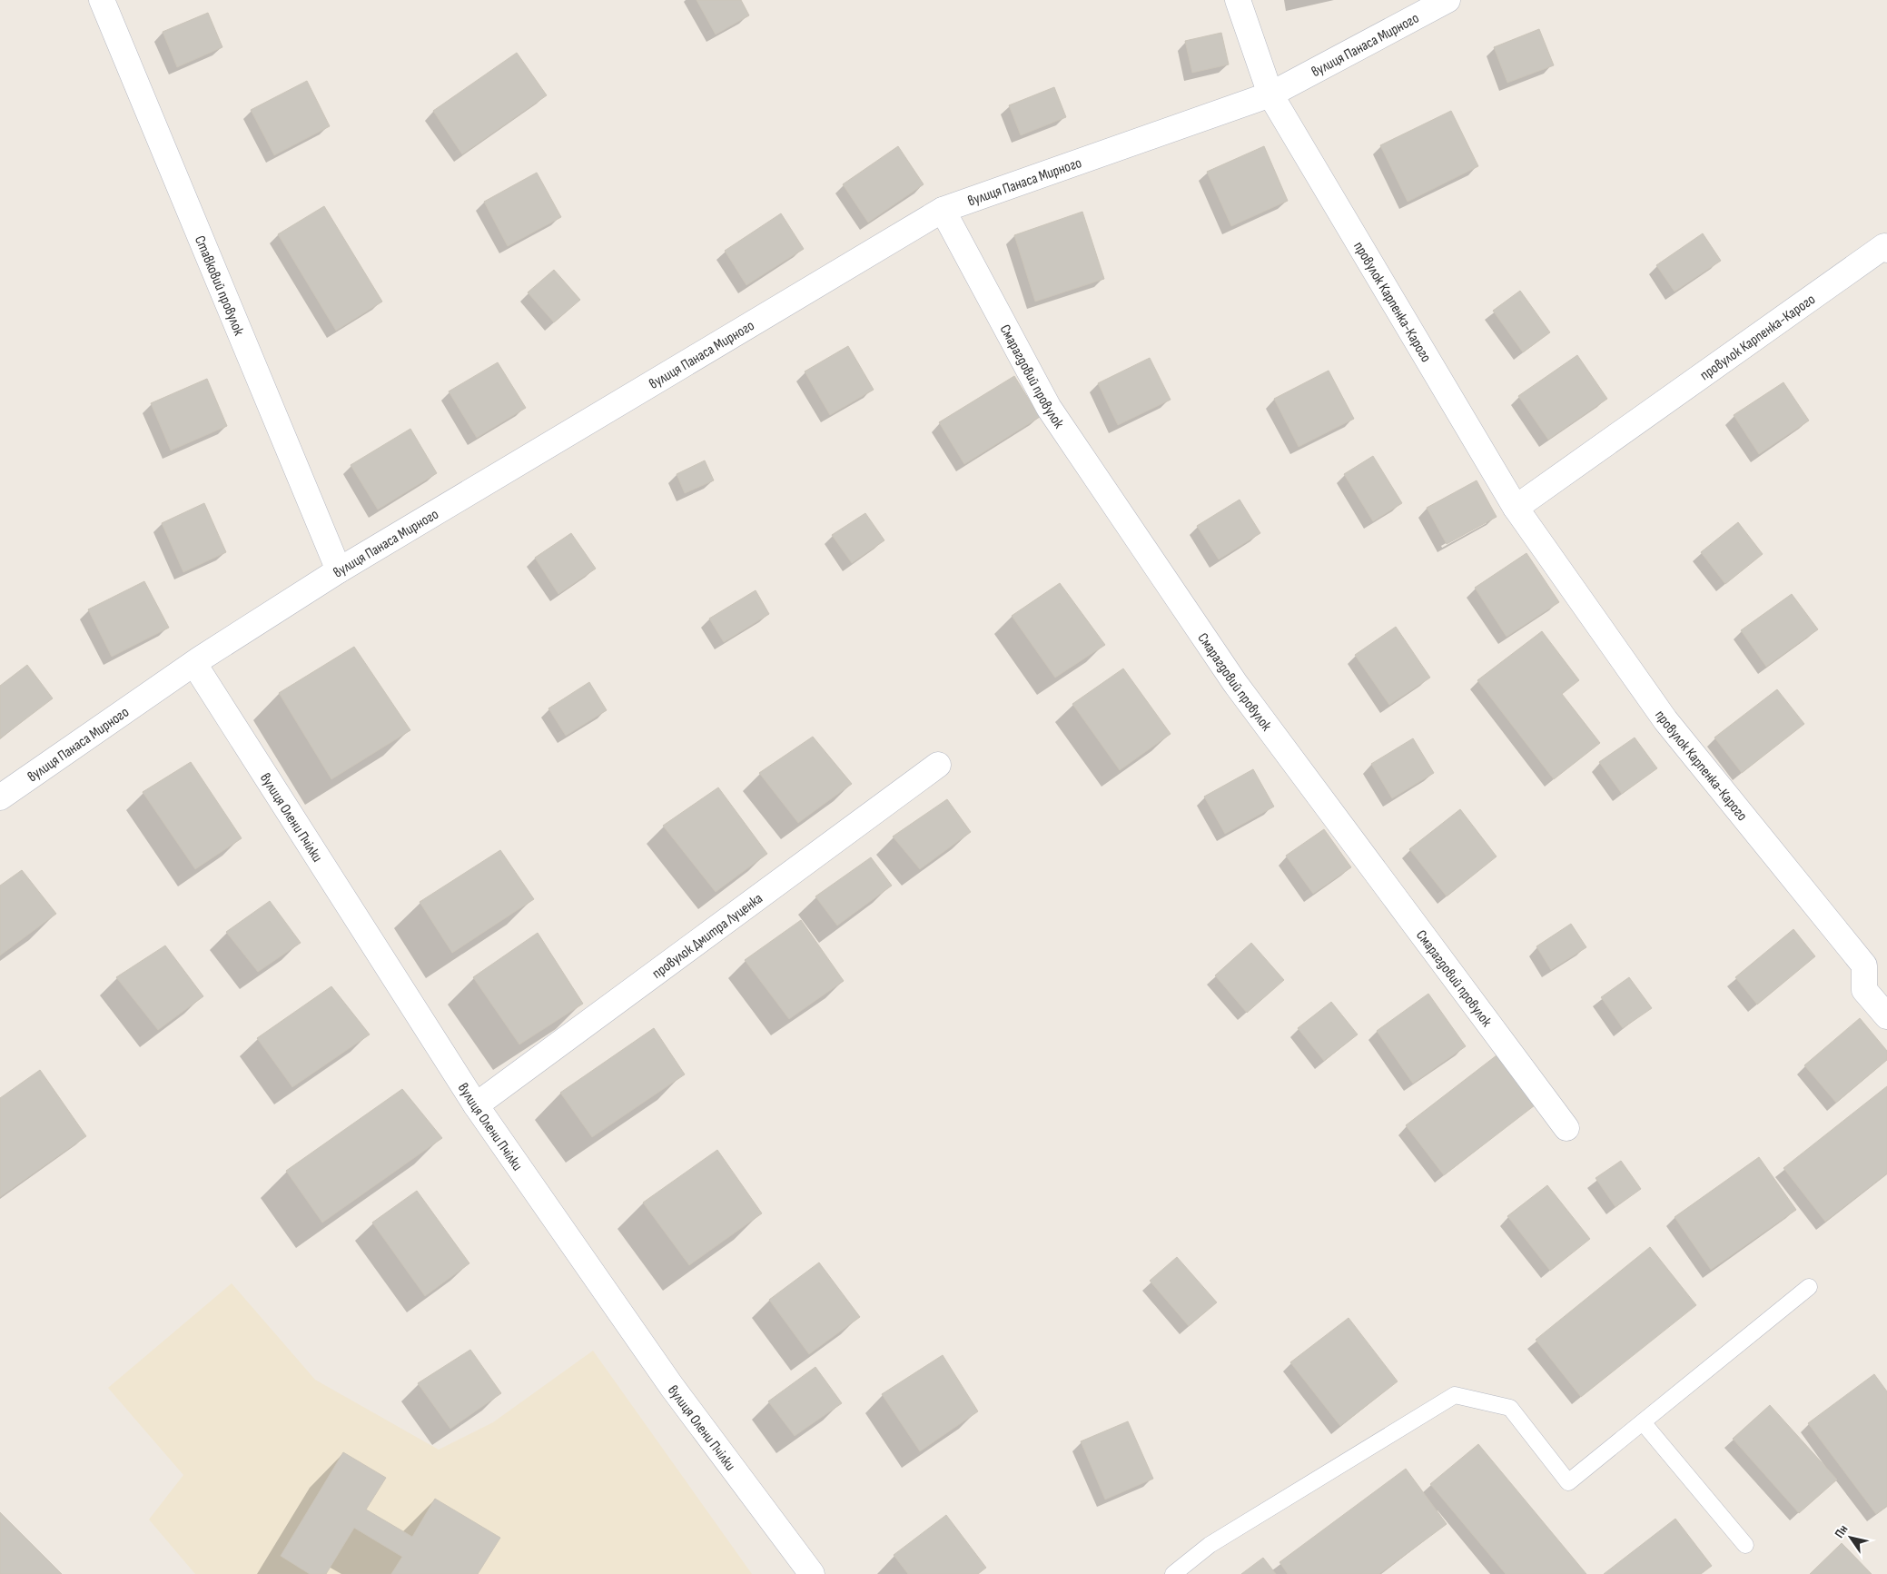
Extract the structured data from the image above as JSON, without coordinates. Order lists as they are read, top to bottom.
{
  "streets": {
    "street": [
      "вулиця Панаса Мирного",
      "Ставковий провулок",
      "провулок Карпенка-Карого",
      "Смарагдовий провулок",
      "вулиця Олени Пчілки",
      "провулок Дмитра Луценка"
    ]
  },
  "crossings": [
    ["вулиця Панаса Мирного", "Ставковий провулок"],
    ["вулиця Панаса Мирного", "провулок Карпенка-Карого"],
    ["вулиця Панаса Мирного", "Смарагдовий провулок"],
    ["вулиця Панаса Мирного", "вулиця Олени Пчілки"],
    ["вулиця Олени Пчілки", "провулок Дмитра Луценка"]
  ],
  "north": "top left"
}
